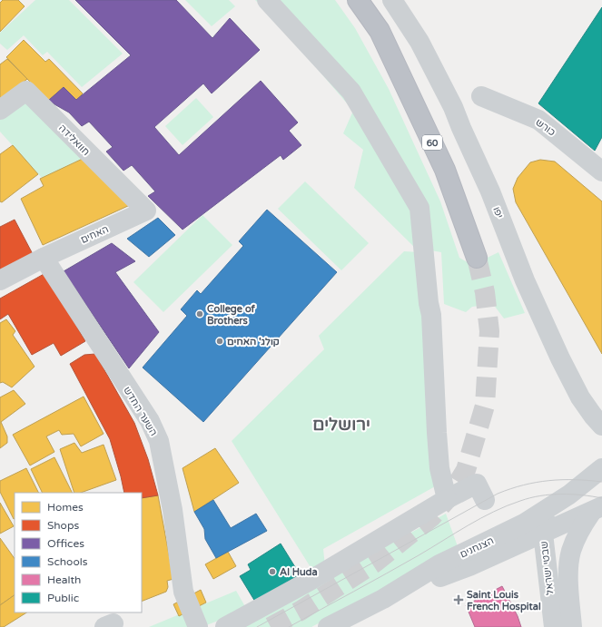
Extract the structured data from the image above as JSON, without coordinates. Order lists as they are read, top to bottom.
{
  "streets": {
    "highway": ["60"],
    "street": [
      "כורש",
      "חוואלידה",
      "יפו",
      "האחים",
      "השער החדש",
      "הצנחנים",
      "שבטי ישראל"
    ]
  },
  "crossings": [
    ["חוואלידה", "האחים"],
    ["האחים", "השער החדש"],
    ["הצנחנים", "שבטי ישראל"]
  ],
  "districts": ["ירושלים"],
  "places": {
    "other": ["College of Brothers", "קולג' האחים", "Al Huda"],
    "health": ["Saint Louis French Hospital"]
  },
  "legend": [
    "Homes",
    "Shops",
    "Offices",
    "Schools",
    "Health",
    "Public"
  ]
}
